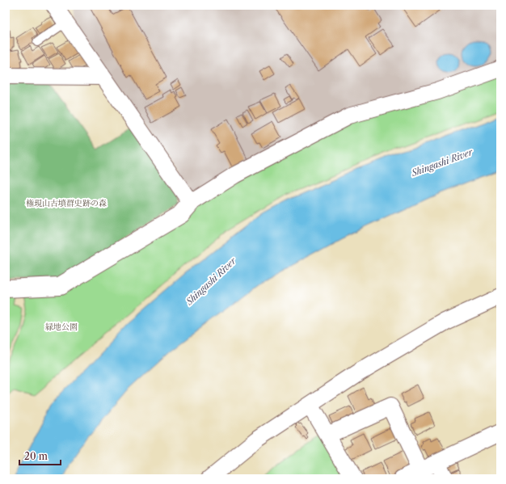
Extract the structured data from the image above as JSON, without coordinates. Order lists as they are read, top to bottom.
{
  "water": ["Shingashi River"],
  "parks": ["権現山古墳群史跡の森", "緑地公園"],
  "scale_bar": "20 m"
}
